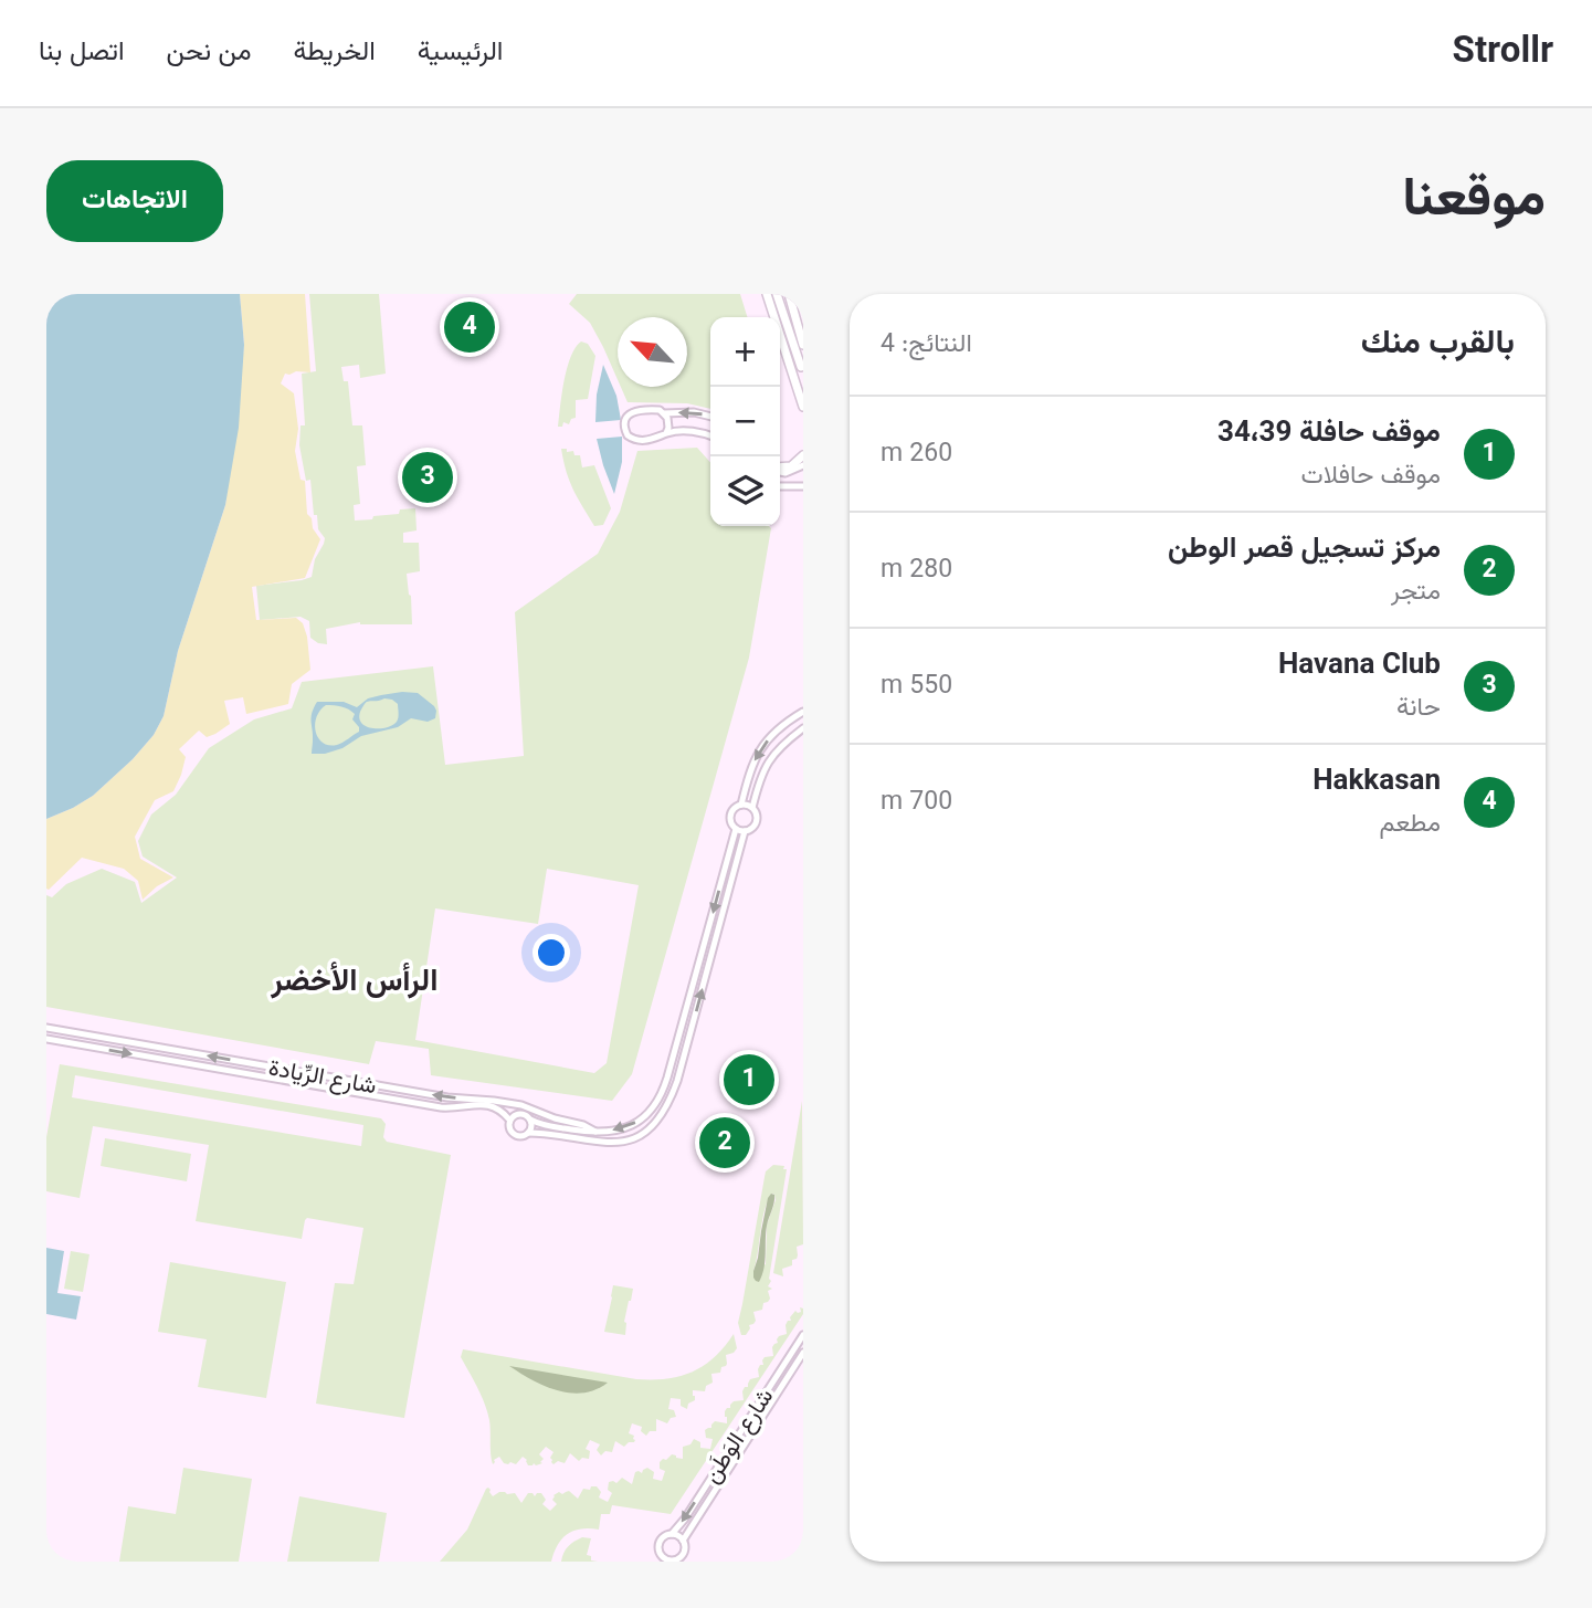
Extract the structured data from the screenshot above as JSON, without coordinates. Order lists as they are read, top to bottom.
{
  "streets": {
    "street": ["شارع الرِّيادة", "شارع الوَطَن"]
  },
  "districts": ["الرأس الأخضر"],
  "north": "top left",
  "page": {
    "header": "Strollr",
    "nav": [
      "الرئيسية",
      "الخريطة",
      "من نحن",
      "اتصل بنا"
    ],
    "title": "موقعنا",
    "buttons": "الاتجاهات",
    "heading": ["بالقرب منك", "النتائج: 4"],
    "pins": [
      "4",
      "3",
      "1",
      "2"
    ],
    "map_buttons": ["+", "−"],
    "list": [
      {
        "mark": "1",
        "name": "موقف حافلة 34،39",
        "note": "موقف حافلات",
        "value": "260 m"
      },
      {
        "mark": "2",
        "name": "مركز تسجيل قصر الوطن",
        "note": "متجر",
        "value": "280 m"
      },
      {
        "mark": "3",
        "name": "Havana Club",
        "note": "حانة",
        "value": "550 m"
      },
      {
        "mark": "4",
        "name": "Hakkasan",
        "note": "مطعم",
        "value": "700 m"
      }
    ]
  }
}
